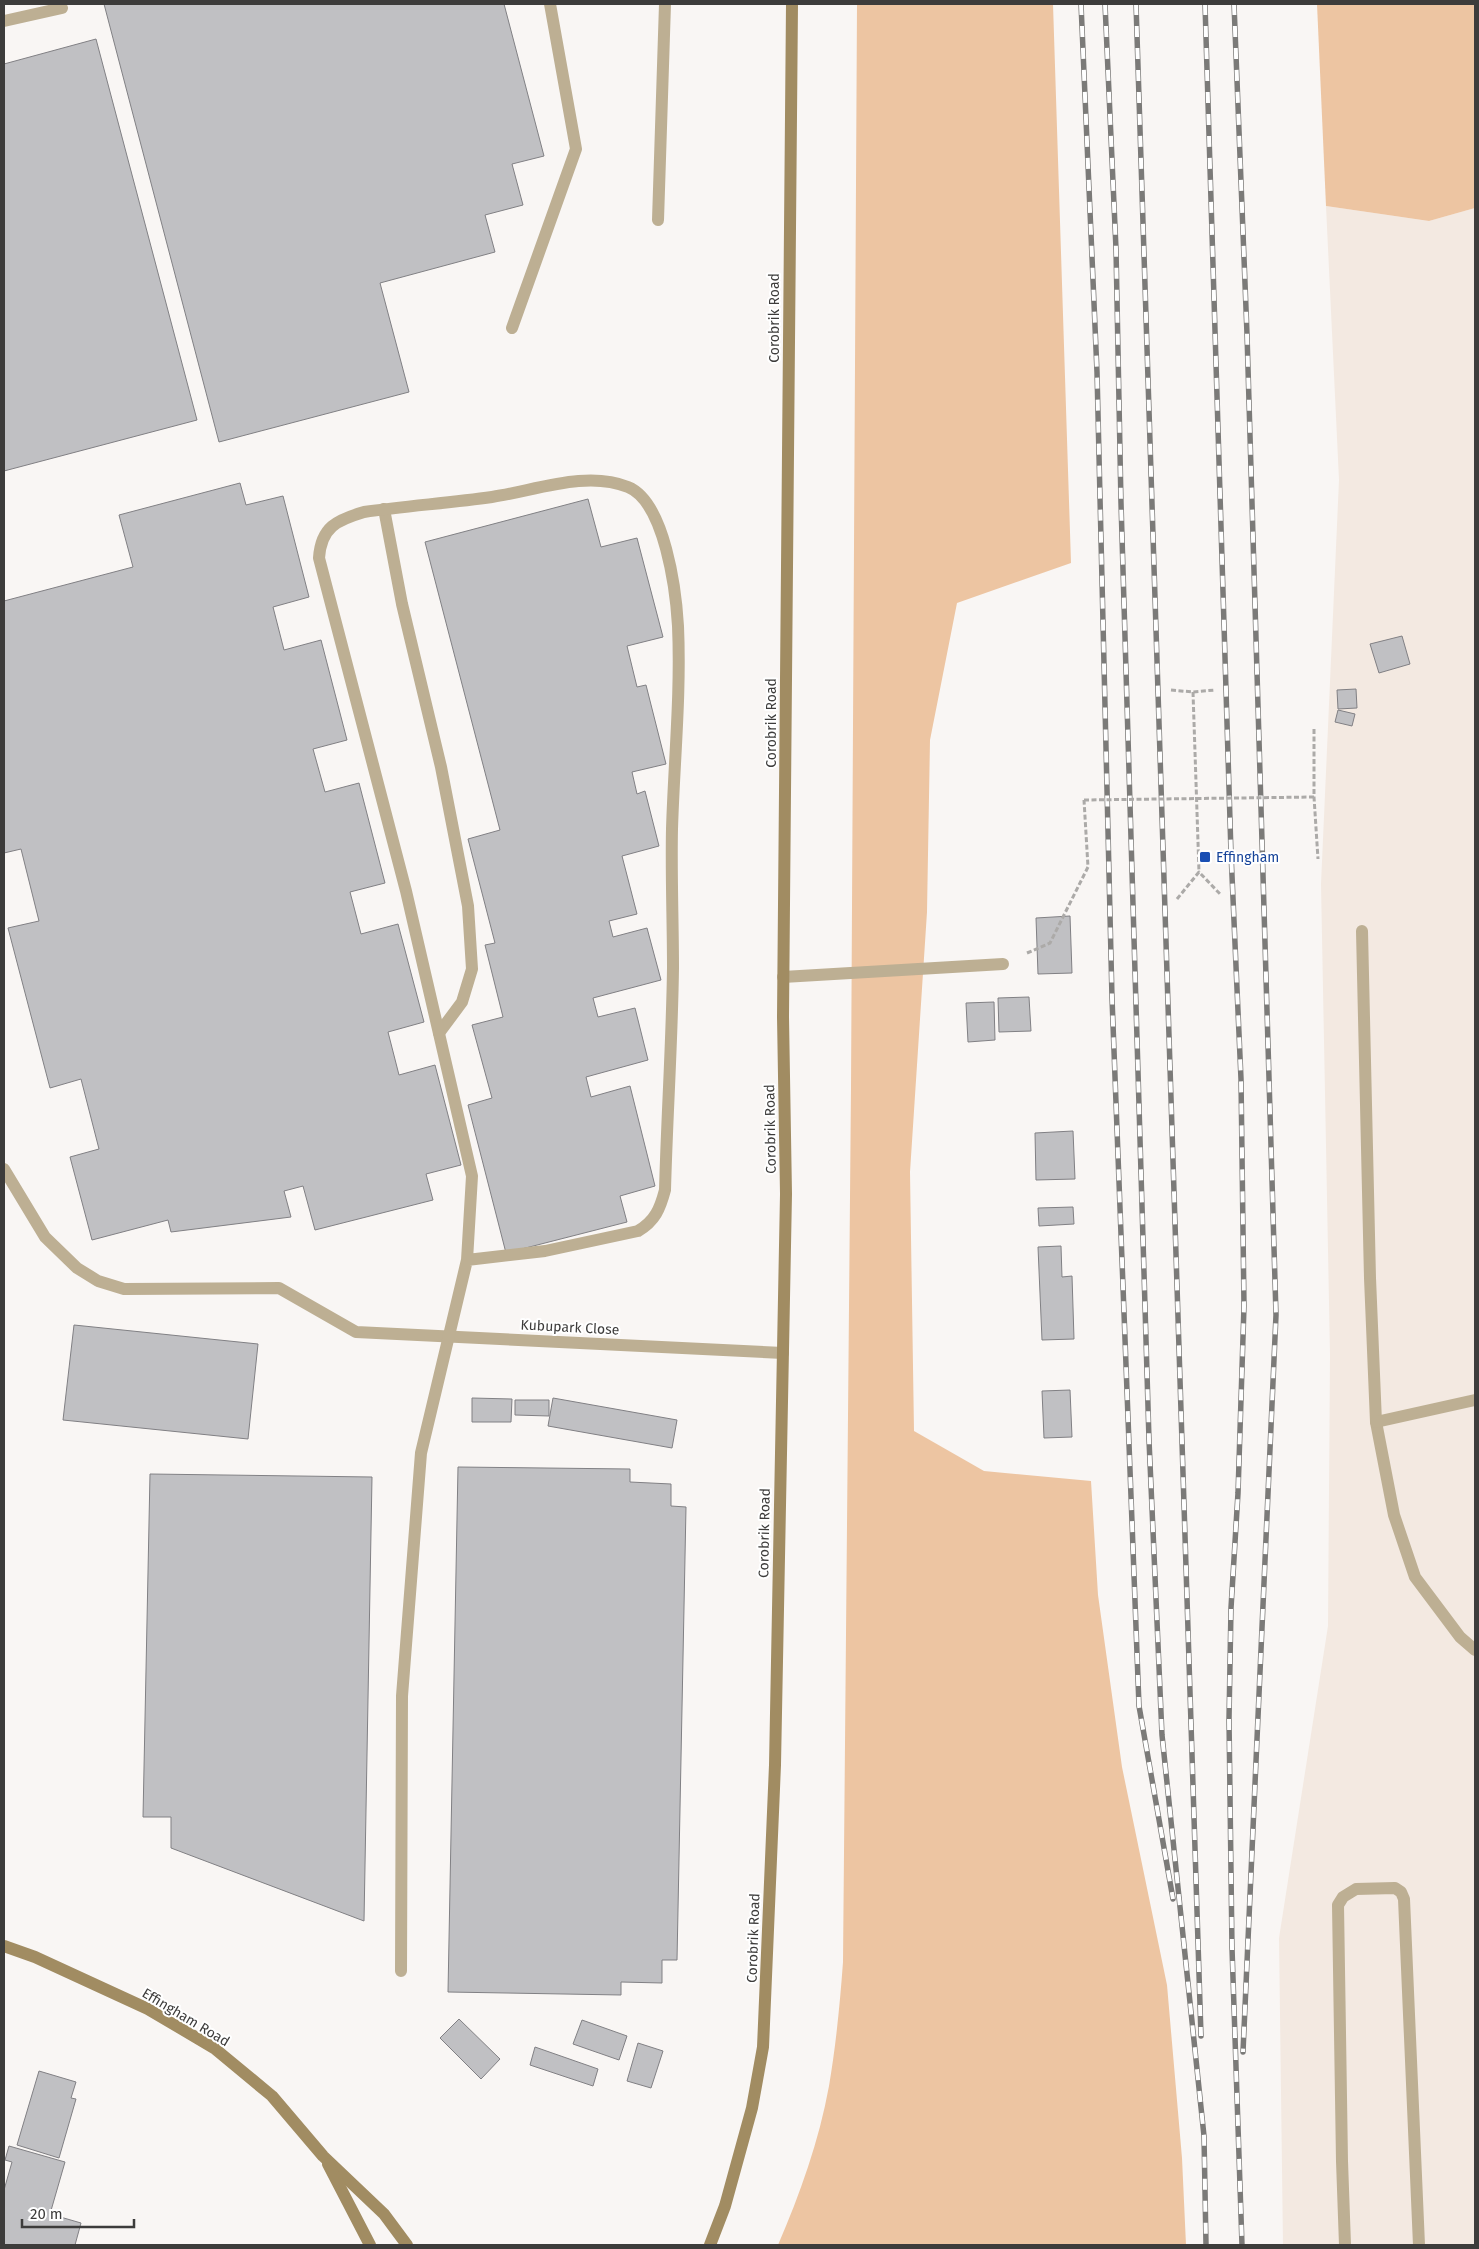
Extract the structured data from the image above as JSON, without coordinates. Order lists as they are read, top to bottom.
{
  "streets": {
    "street": ["Corobrik Road", "Effingham Road"],
    "lane": ["Kubupark Close"]
  },
  "crossings": [
    ["Corobrik Road", "Kubupark Close"]
  ],
  "places": {
    "transit": ["Effingham"]
  },
  "scale_bar": "20 m"
}
